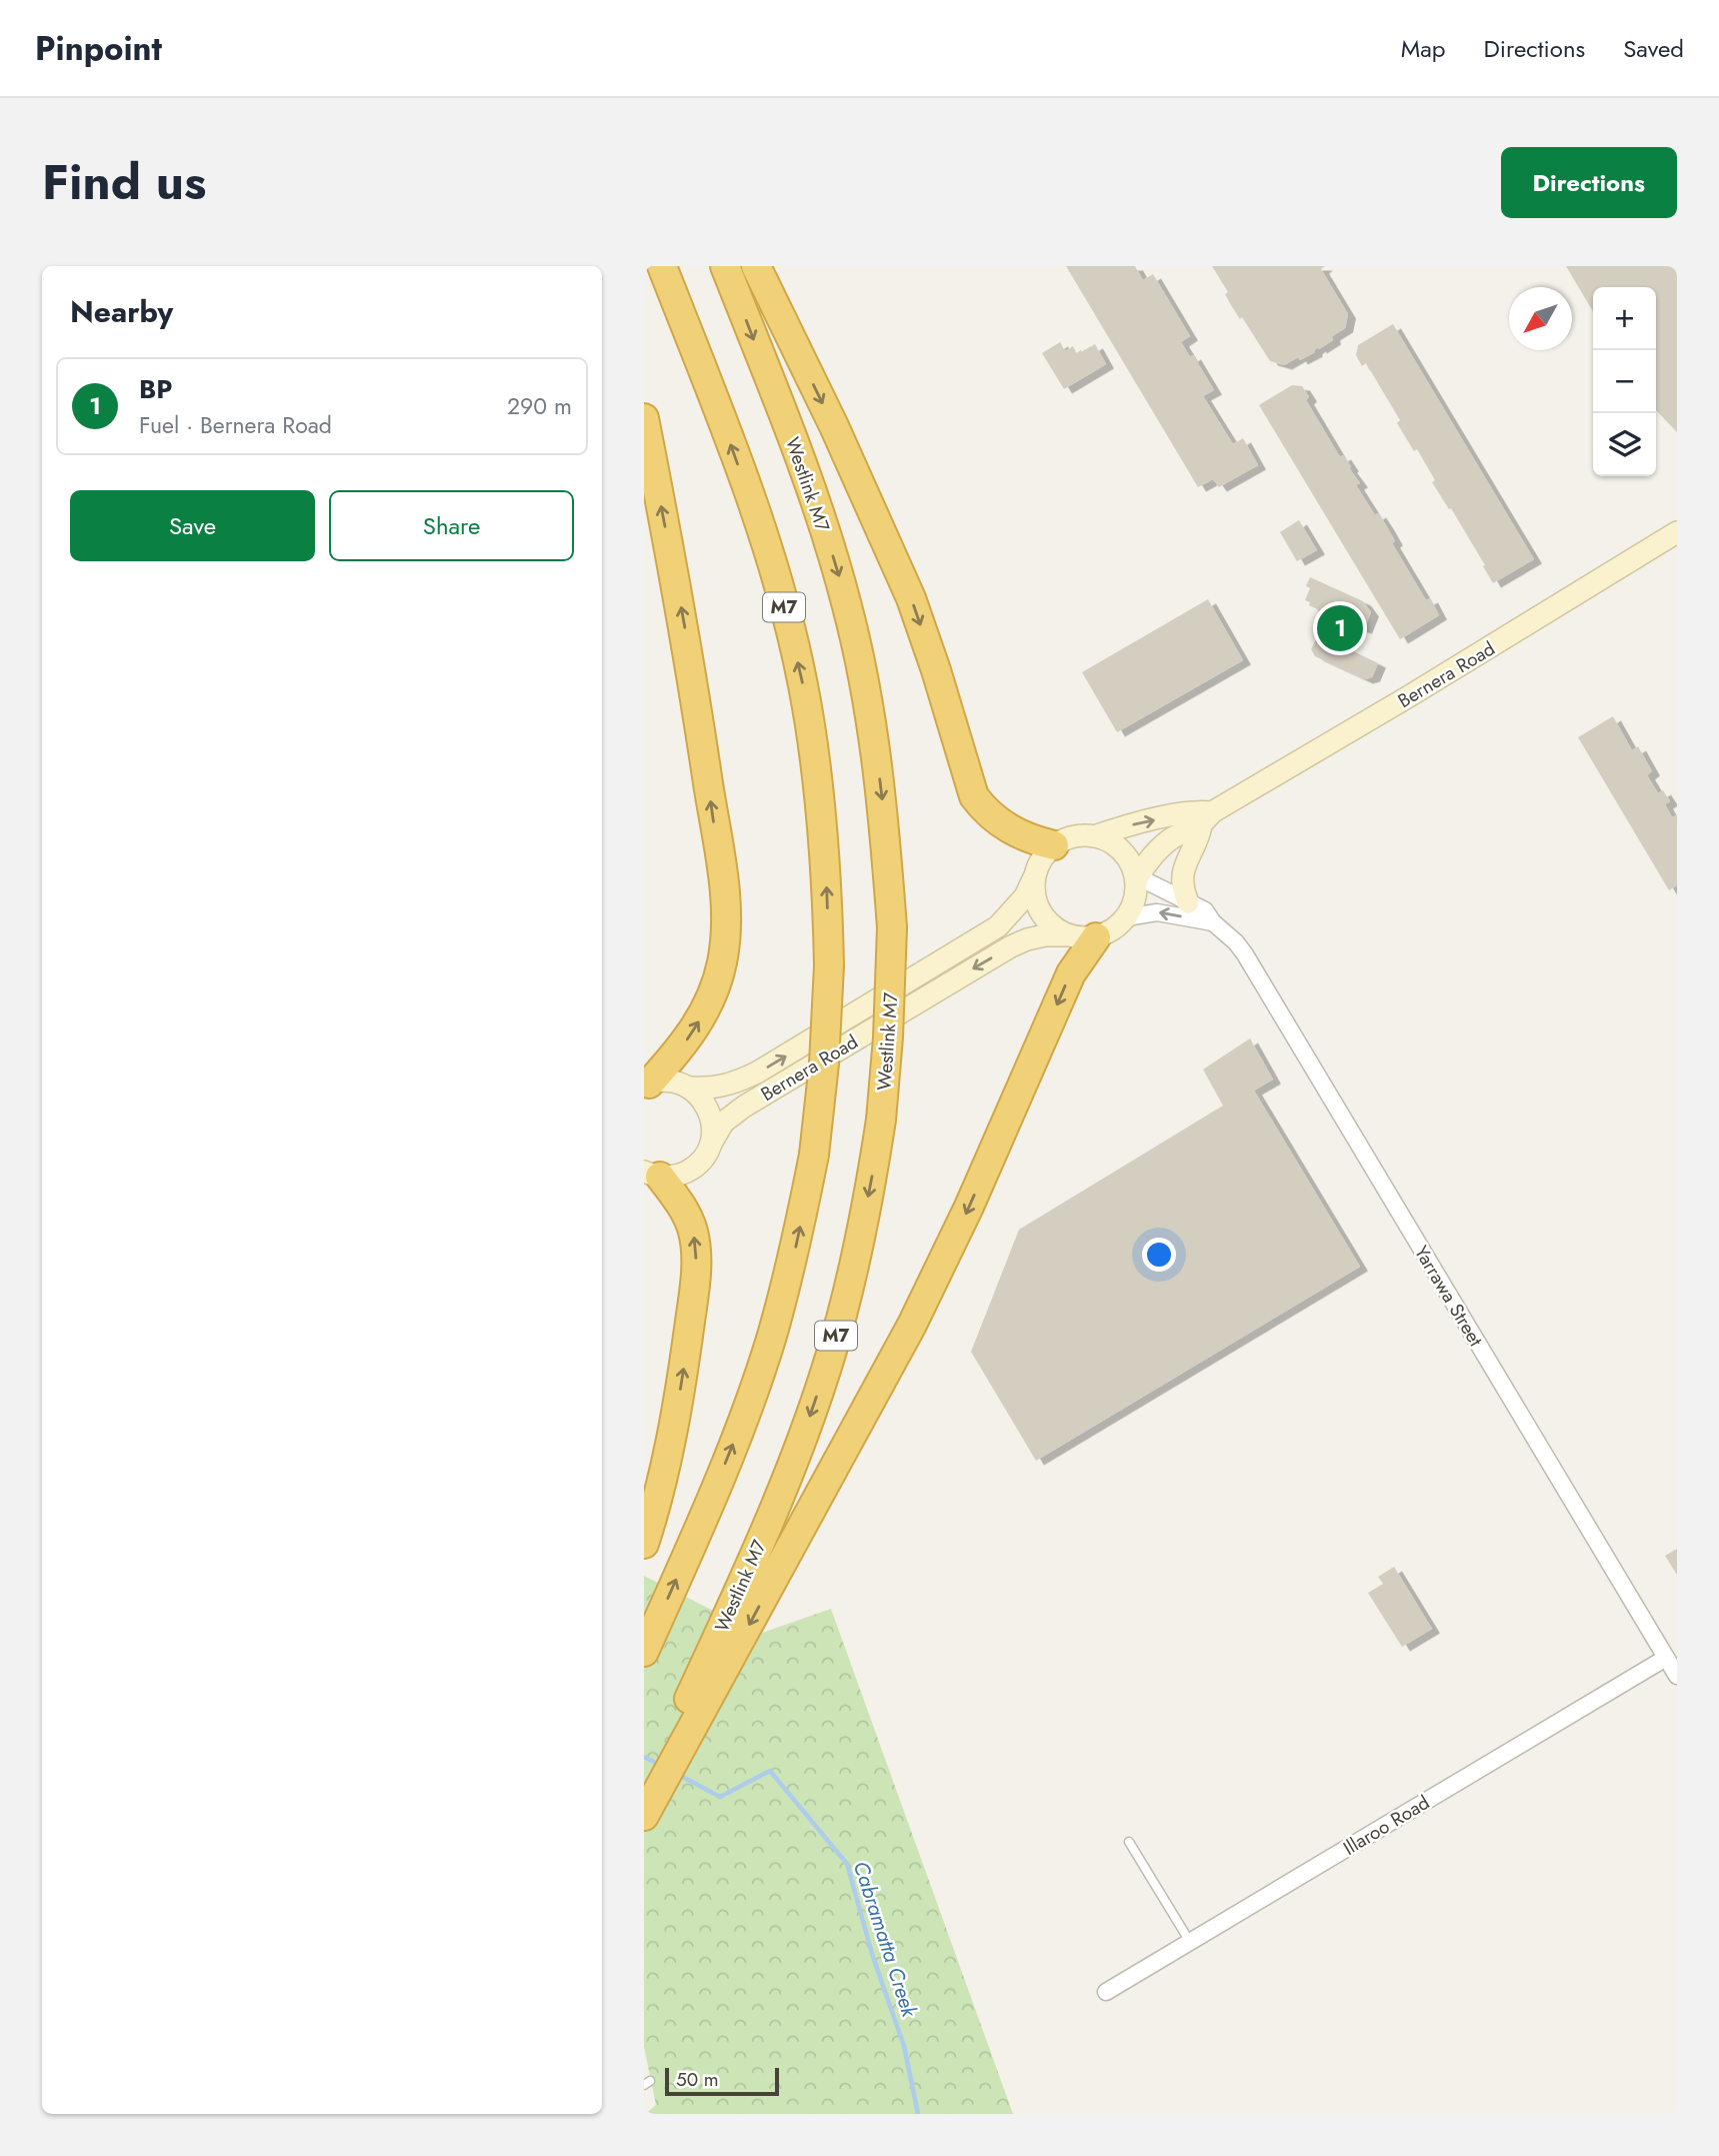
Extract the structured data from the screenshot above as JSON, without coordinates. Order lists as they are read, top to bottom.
{
  "streets": {
    "highway": ["Westlink M7", "M7"],
    "main road": ["Bernera Road"],
    "street": ["Yarrawa Street", "Illaroo Road"]
  },
  "crossings": [
    ["Bernera Road", "Yarrawa Street"],
    ["Yarrawa Street", "Illaroo Road"]
  ],
  "water": ["Cabramatta Creek"],
  "scale_bar": "50 m",
  "north": "bottom left",
  "page": {
    "header": "Pinpoint",
    "nav": ["Map", "Directions", "Saved"],
    "title": "Find us",
    "buttons": [
      "Directions",
      ["Save", "Share"]
    ],
    "heading": "Nearby",
    "map_buttons": ["+", "−"],
    "list": [
      {
        "mark": "1",
        "name": "BP",
        "note": "Fuel · Bernera Road",
        "value": "290 m"
      }
    ],
    "pins": "1",
    "scale": "50 m"
  }
}
